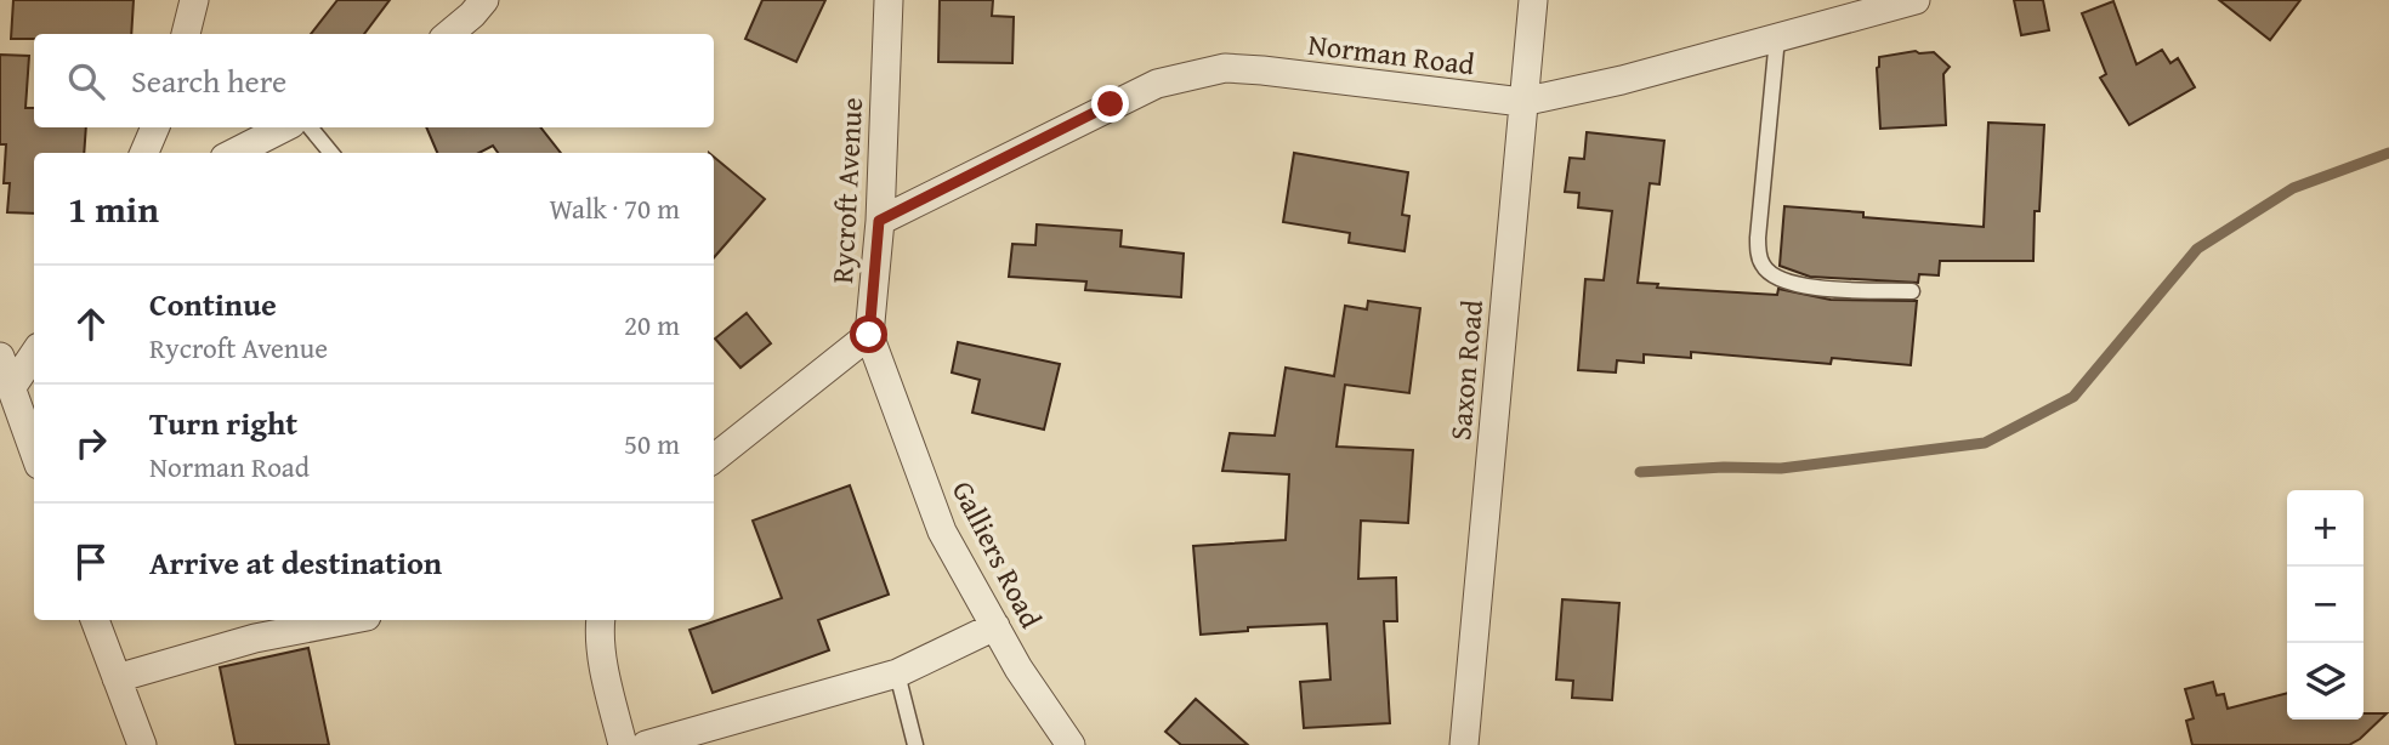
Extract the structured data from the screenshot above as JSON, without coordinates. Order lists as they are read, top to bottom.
{
  "streets": {
    "street": [
      "Norman Road",
      "Rycroft Avenue",
      "Saxon Road",
      "Galliers Road"
    ]
  },
  "crossings": [
    ["Norman Road", "Rycroft Avenue"],
    ["Norman Road", "Saxon Road"],
    ["Rycroft Avenue", "Galliers Road"]
  ],
  "page": {
    "search": "Search here",
    "heading": ["1 min", "Walk · 70 m"],
    "list": [
      ["Continue", "Rycroft Avenue", "20 m"],
      ["Turn right", "Norman Road", "50 m"],
      "Arrive at destination"
    ],
    "map_buttons": ["+", "−"]
  }
}
